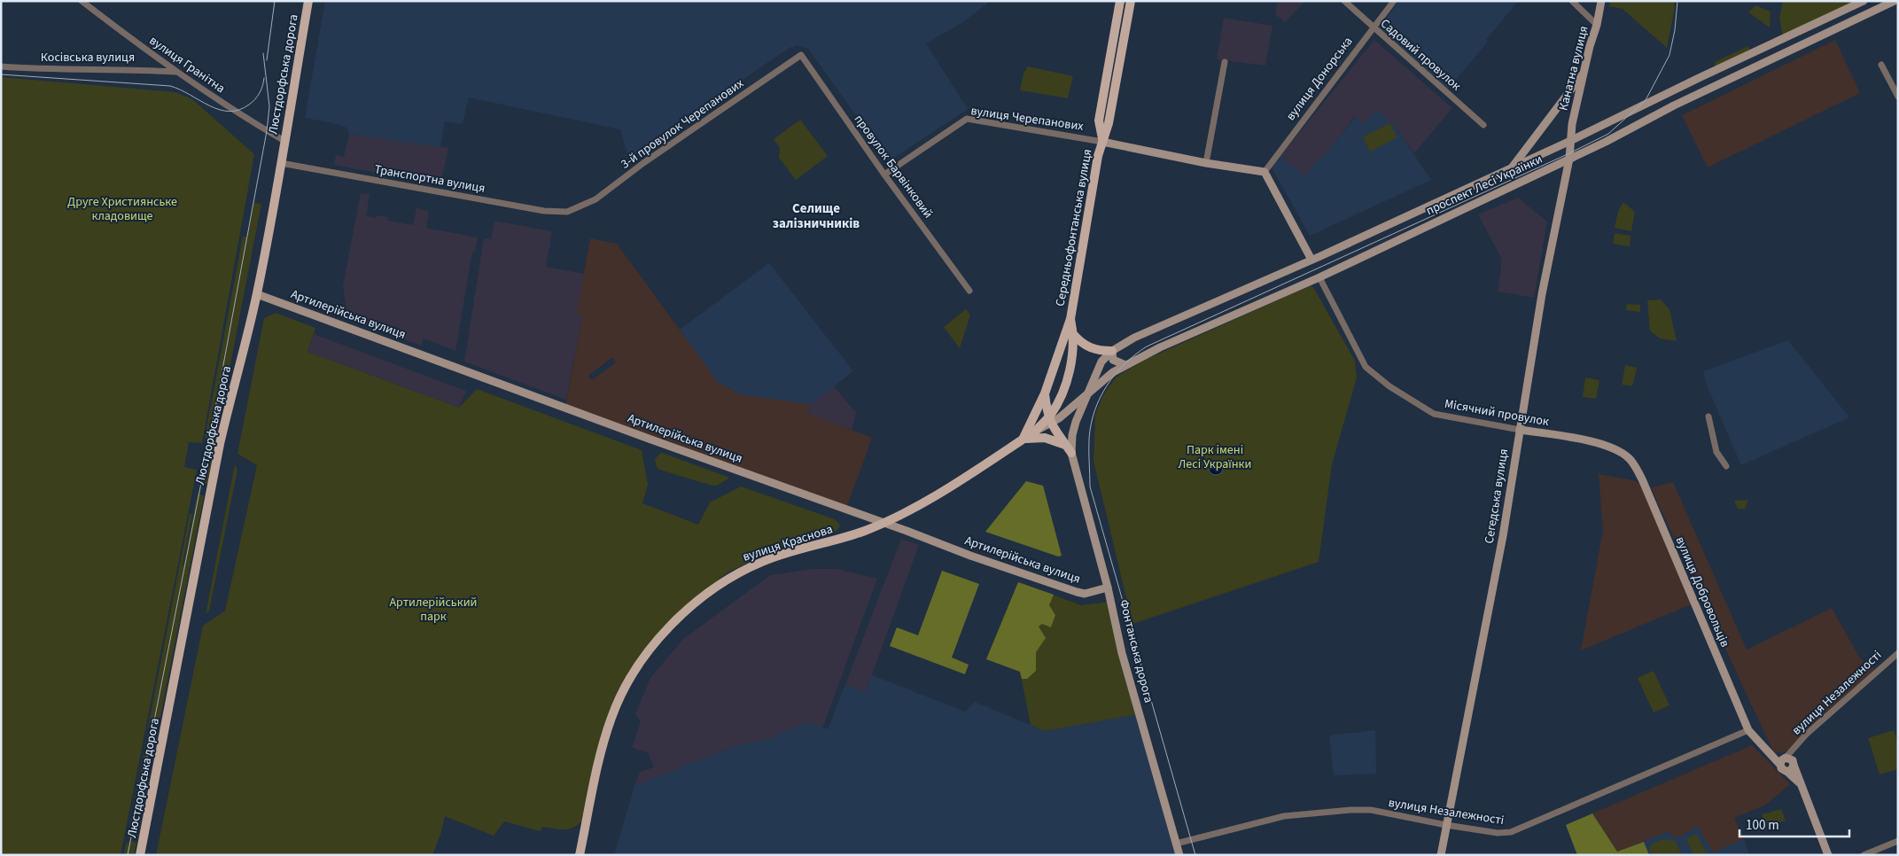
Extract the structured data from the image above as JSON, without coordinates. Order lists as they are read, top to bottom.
{
  "streets": {
    "main road": [
      "Канатна вулиця",
      "Люстдорфська дорога",
      "проспект Лесі Українки",
      "Середньофонтанська вулиця",
      "Артилерійська вулиця",
      "Місячний провулок",
      "Сегедська вулиця",
      "вулиця Краснова",
      "вулиця Добровольців",
      "Фонтанська дорога"
    ],
    "street": [
      "Садовий провулок",
      "Косівська вулиця",
      "вулиця Гранітна",
      "вулиця Донорська",
      "вулиця Черепанових",
      "3-й провулок Черепанових",
      "провулок Барвінковий",
      "Транспортна вулиця",
      "вулиця Незалежності"
    ]
  },
  "crossings": [
    ["Садовий провулок", "вулиця Донорська"],
    ["Косівська вулиця", "вулиця Гранітна"],
    ["вулиця Гранітна", "Люстдорфська дорога"],
    ["Канатна вулиця", "проспект Лесі Українки"],
    ["Канатна вулиця", "Сегедська вулиця"],
    ["Люстдорфська дорога", "Транспортна вулиця"],
    ["Люстдорфська дорога", "Артилерійська вулиця"],
    ["вулиця Черепанових", "провулок Барвінковий"],
    ["вулиця Черепанових", "Середньофонтанська вулиця"],
    ["3-й провулок Черепанових", "провулок Барвінковий"],
    ["3-й провулок Черепанових", "Транспортна вулиця"],
    ["проспект Лесі Українки", "Середньофонтанська вулиця"],
    ["проспект Лесі Українки", "Місячний провулок"],
    ["проспект Лесі Українки", "Сегедська вулиця"],
    ["проспект Лесі Українки", "Фонтанська дорога"],
    ["Середньофонтанська вулиця", "вулиця Краснова"],
    ["Артилерійська вулиця", "вулиця Краснова"],
    ["Артилерійська вулиця", "Фонтанська дорога"],
    ["Місячний провулок", "Сегедська вулиця"],
    ["Місячний провулок", "вулиця Добровольців"],
    ["Сегедська вулиця", "вулиця Незалежності"],
    ["вулиця Добровольців", "вулиця Незалежності"],
    ["Фонтанська дорога", "вулиця Незалежності"]
  ],
  "districts": ["Селище залізничників"],
  "parks": ["Друге Християнське кладовище", "Парк імені Лесі Українки", "Артилерійський парк"],
  "scale_bar": "100 m"
}
